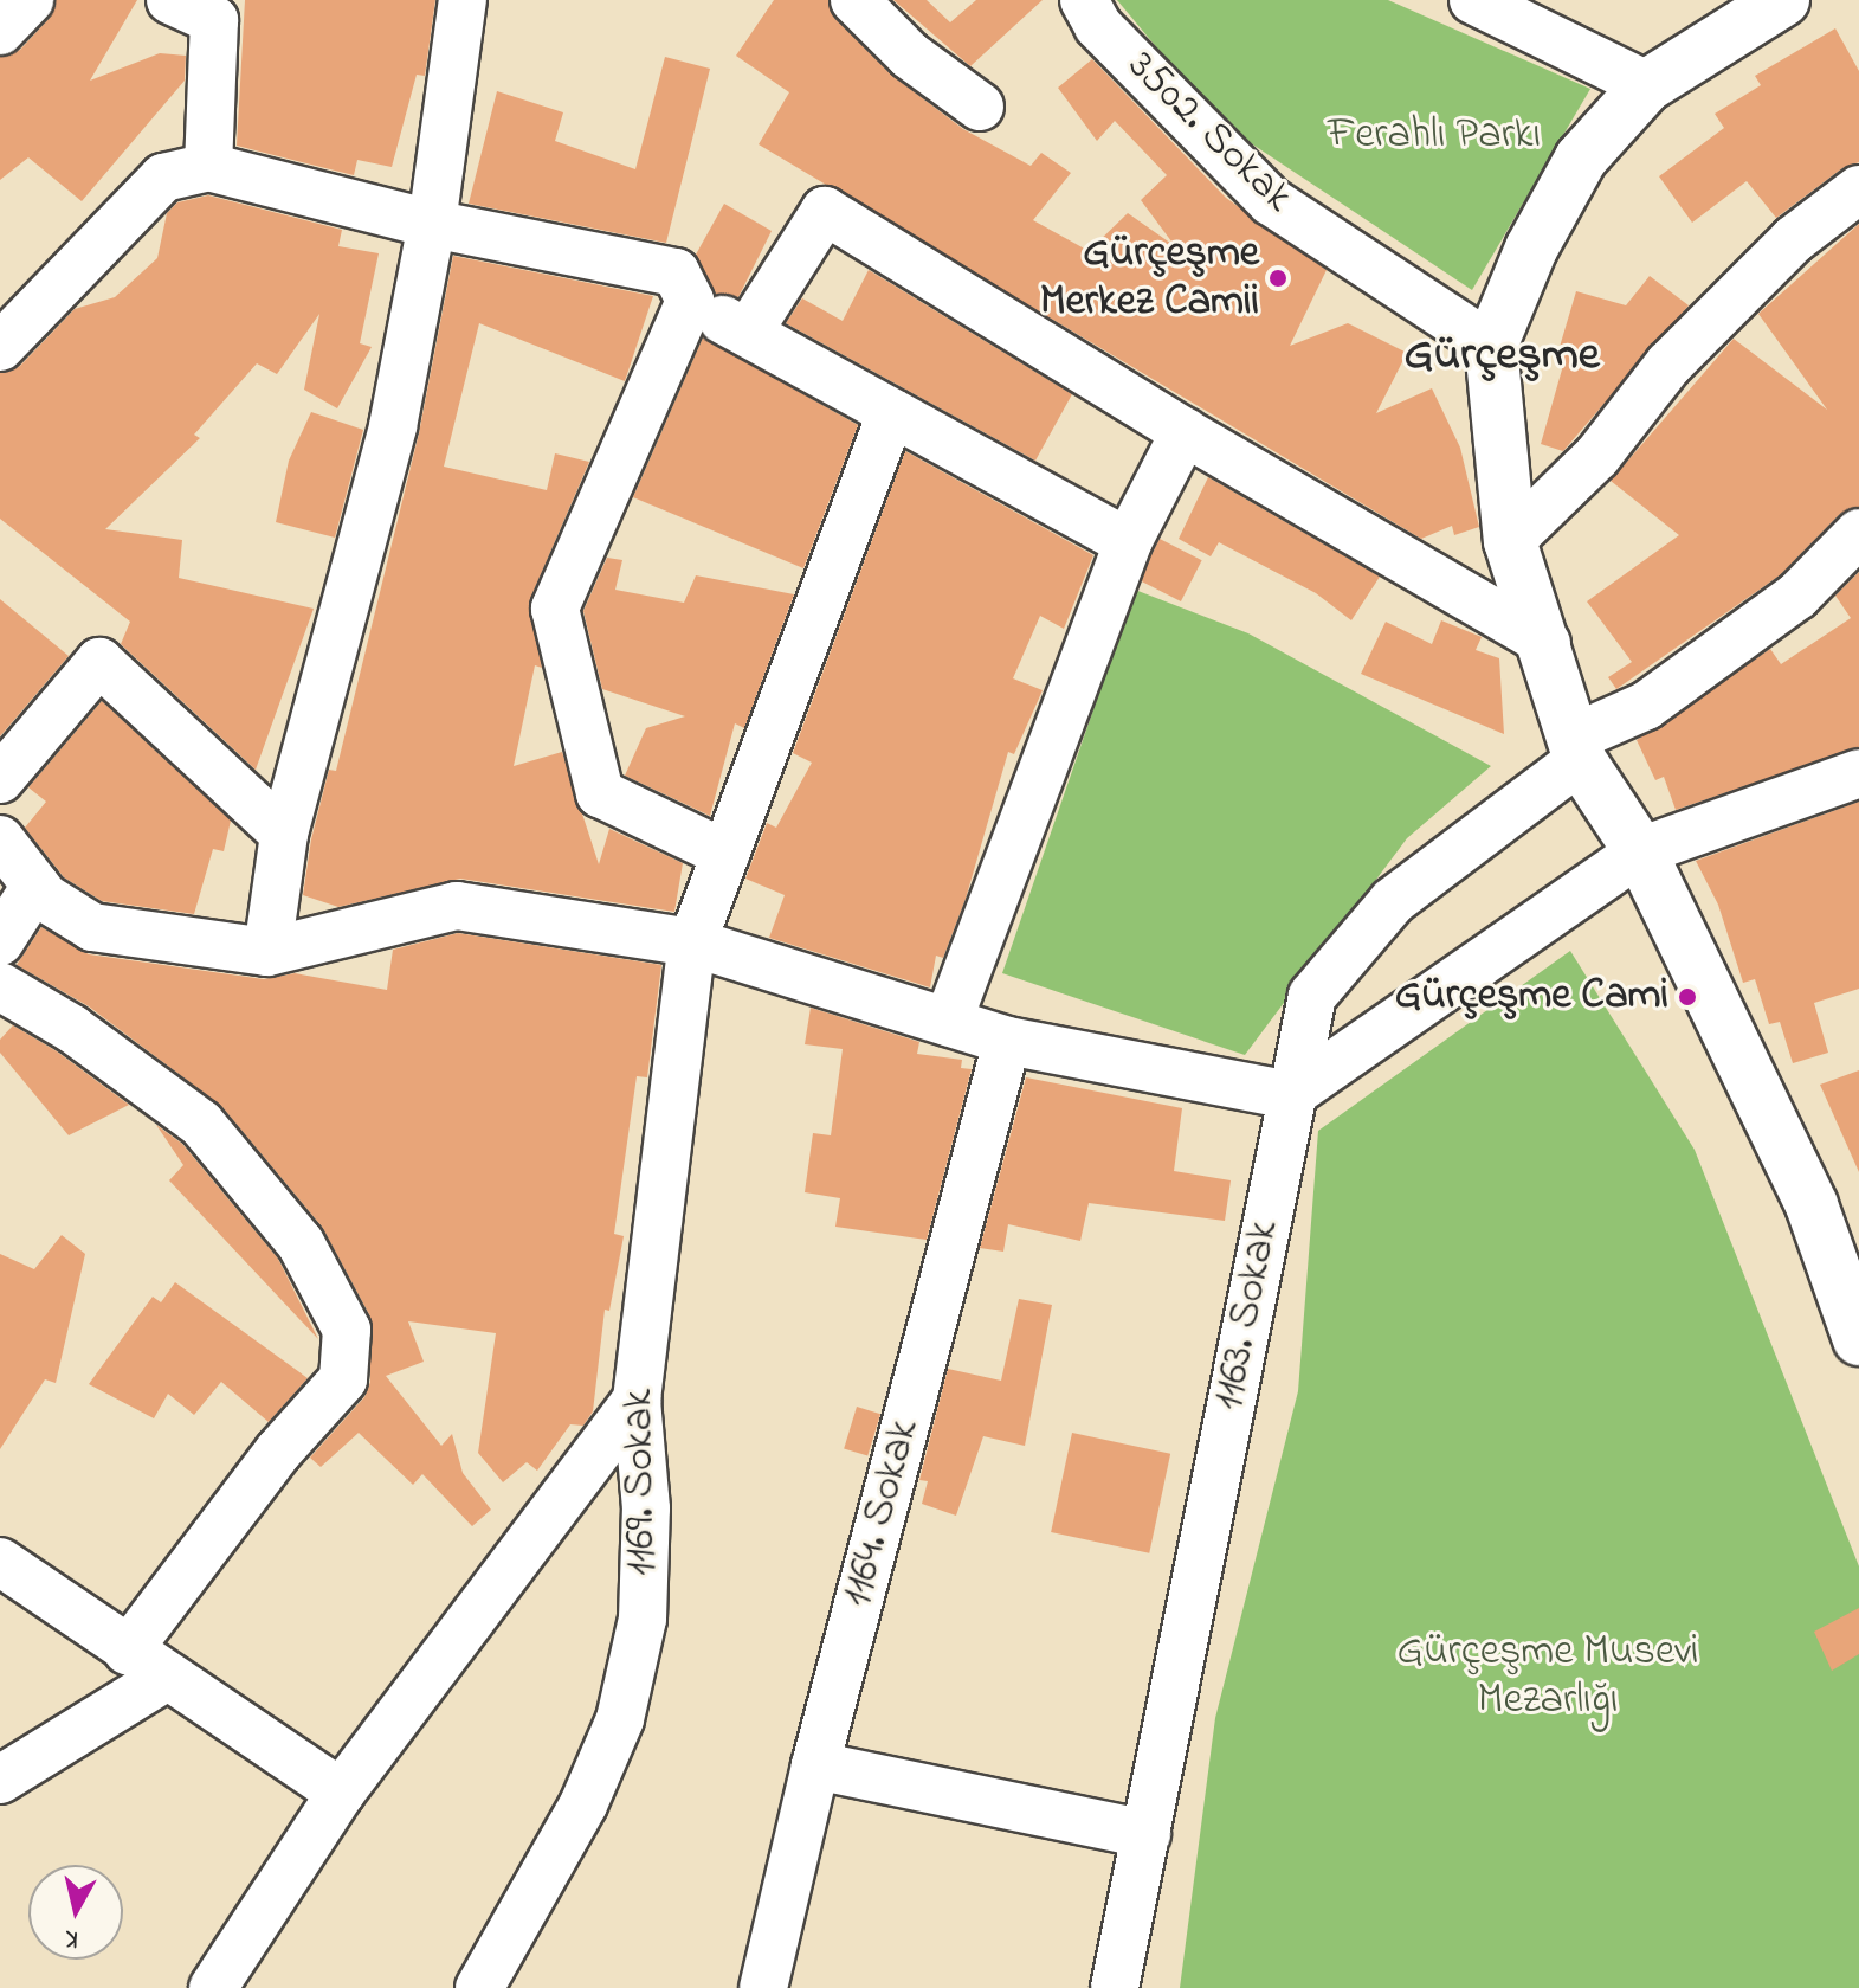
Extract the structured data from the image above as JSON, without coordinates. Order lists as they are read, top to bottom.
{
  "streets": {
    "street": [
      "3502. Sokak",
      "1163. Sokak",
      "1169. Sokak",
      "1164. Sokak"
    ]
  },
  "districts": ["Gürçeşme"],
  "parks": ["Ferahlı Parkı", "Gürçeşme Musevi Mezarlığı"],
  "places": ["Gürçeşme Merkez Camii", "Gürçeşme Cami"],
  "north": "bottom"
}
